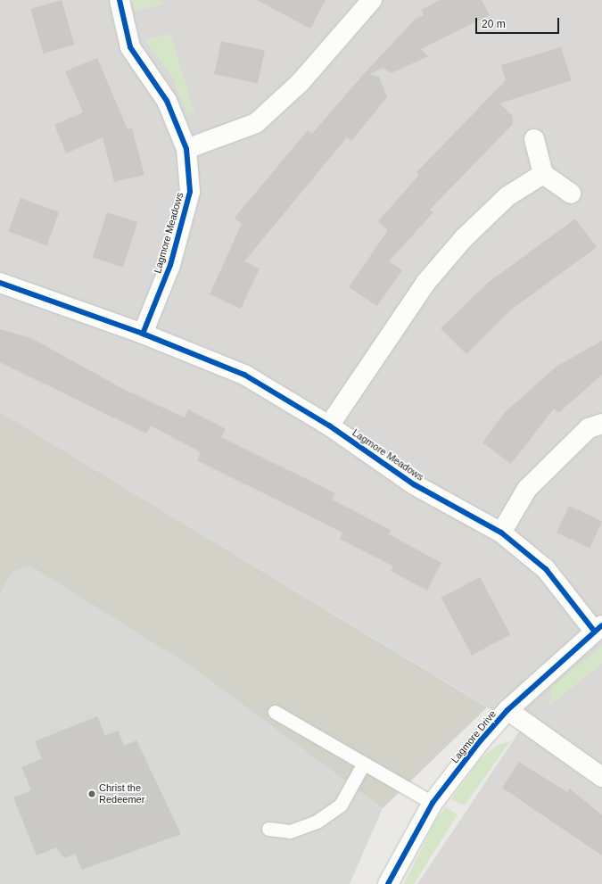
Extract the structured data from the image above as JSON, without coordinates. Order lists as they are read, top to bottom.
{
  "streets": {
    "street": ["Lagmore Meadows", "Lagmore Drive"]
  },
  "crossings": [
    ["Lagmore Meadows", "Lagmore Drive"]
  ],
  "places": ["Christ the Redeemer"],
  "scale_bar": "20 m"
}
